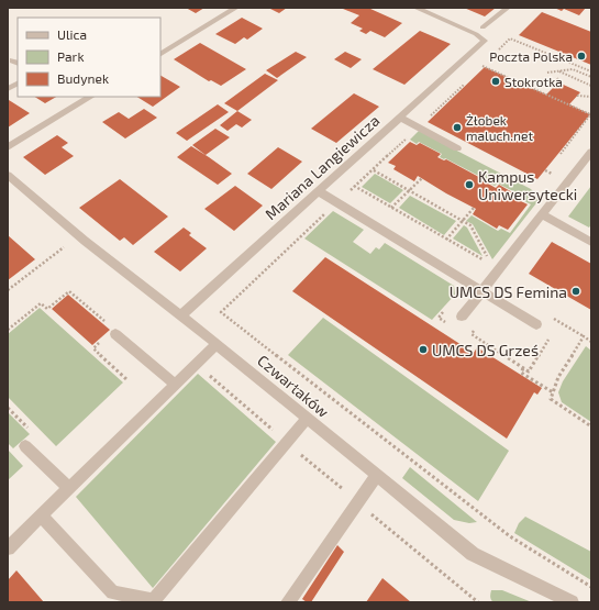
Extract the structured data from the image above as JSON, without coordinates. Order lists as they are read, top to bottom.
{
  "streets": {
    "street": ["Mariana Langiewicza", "Czwartaków"]
  },
  "crossings": [
    ["Mariana Langiewicza", "Czwartaków"]
  ],
  "places": [
    "Poczta Polska",
    "Stokrotka",
    "Żłobek maluch.net",
    "Kampus Uniwersytecki",
    "UMCS DS Femina",
    "UMCS DS Grześ"
  ],
  "legend": ["Ulica", "Park", "Budynek"]
}
